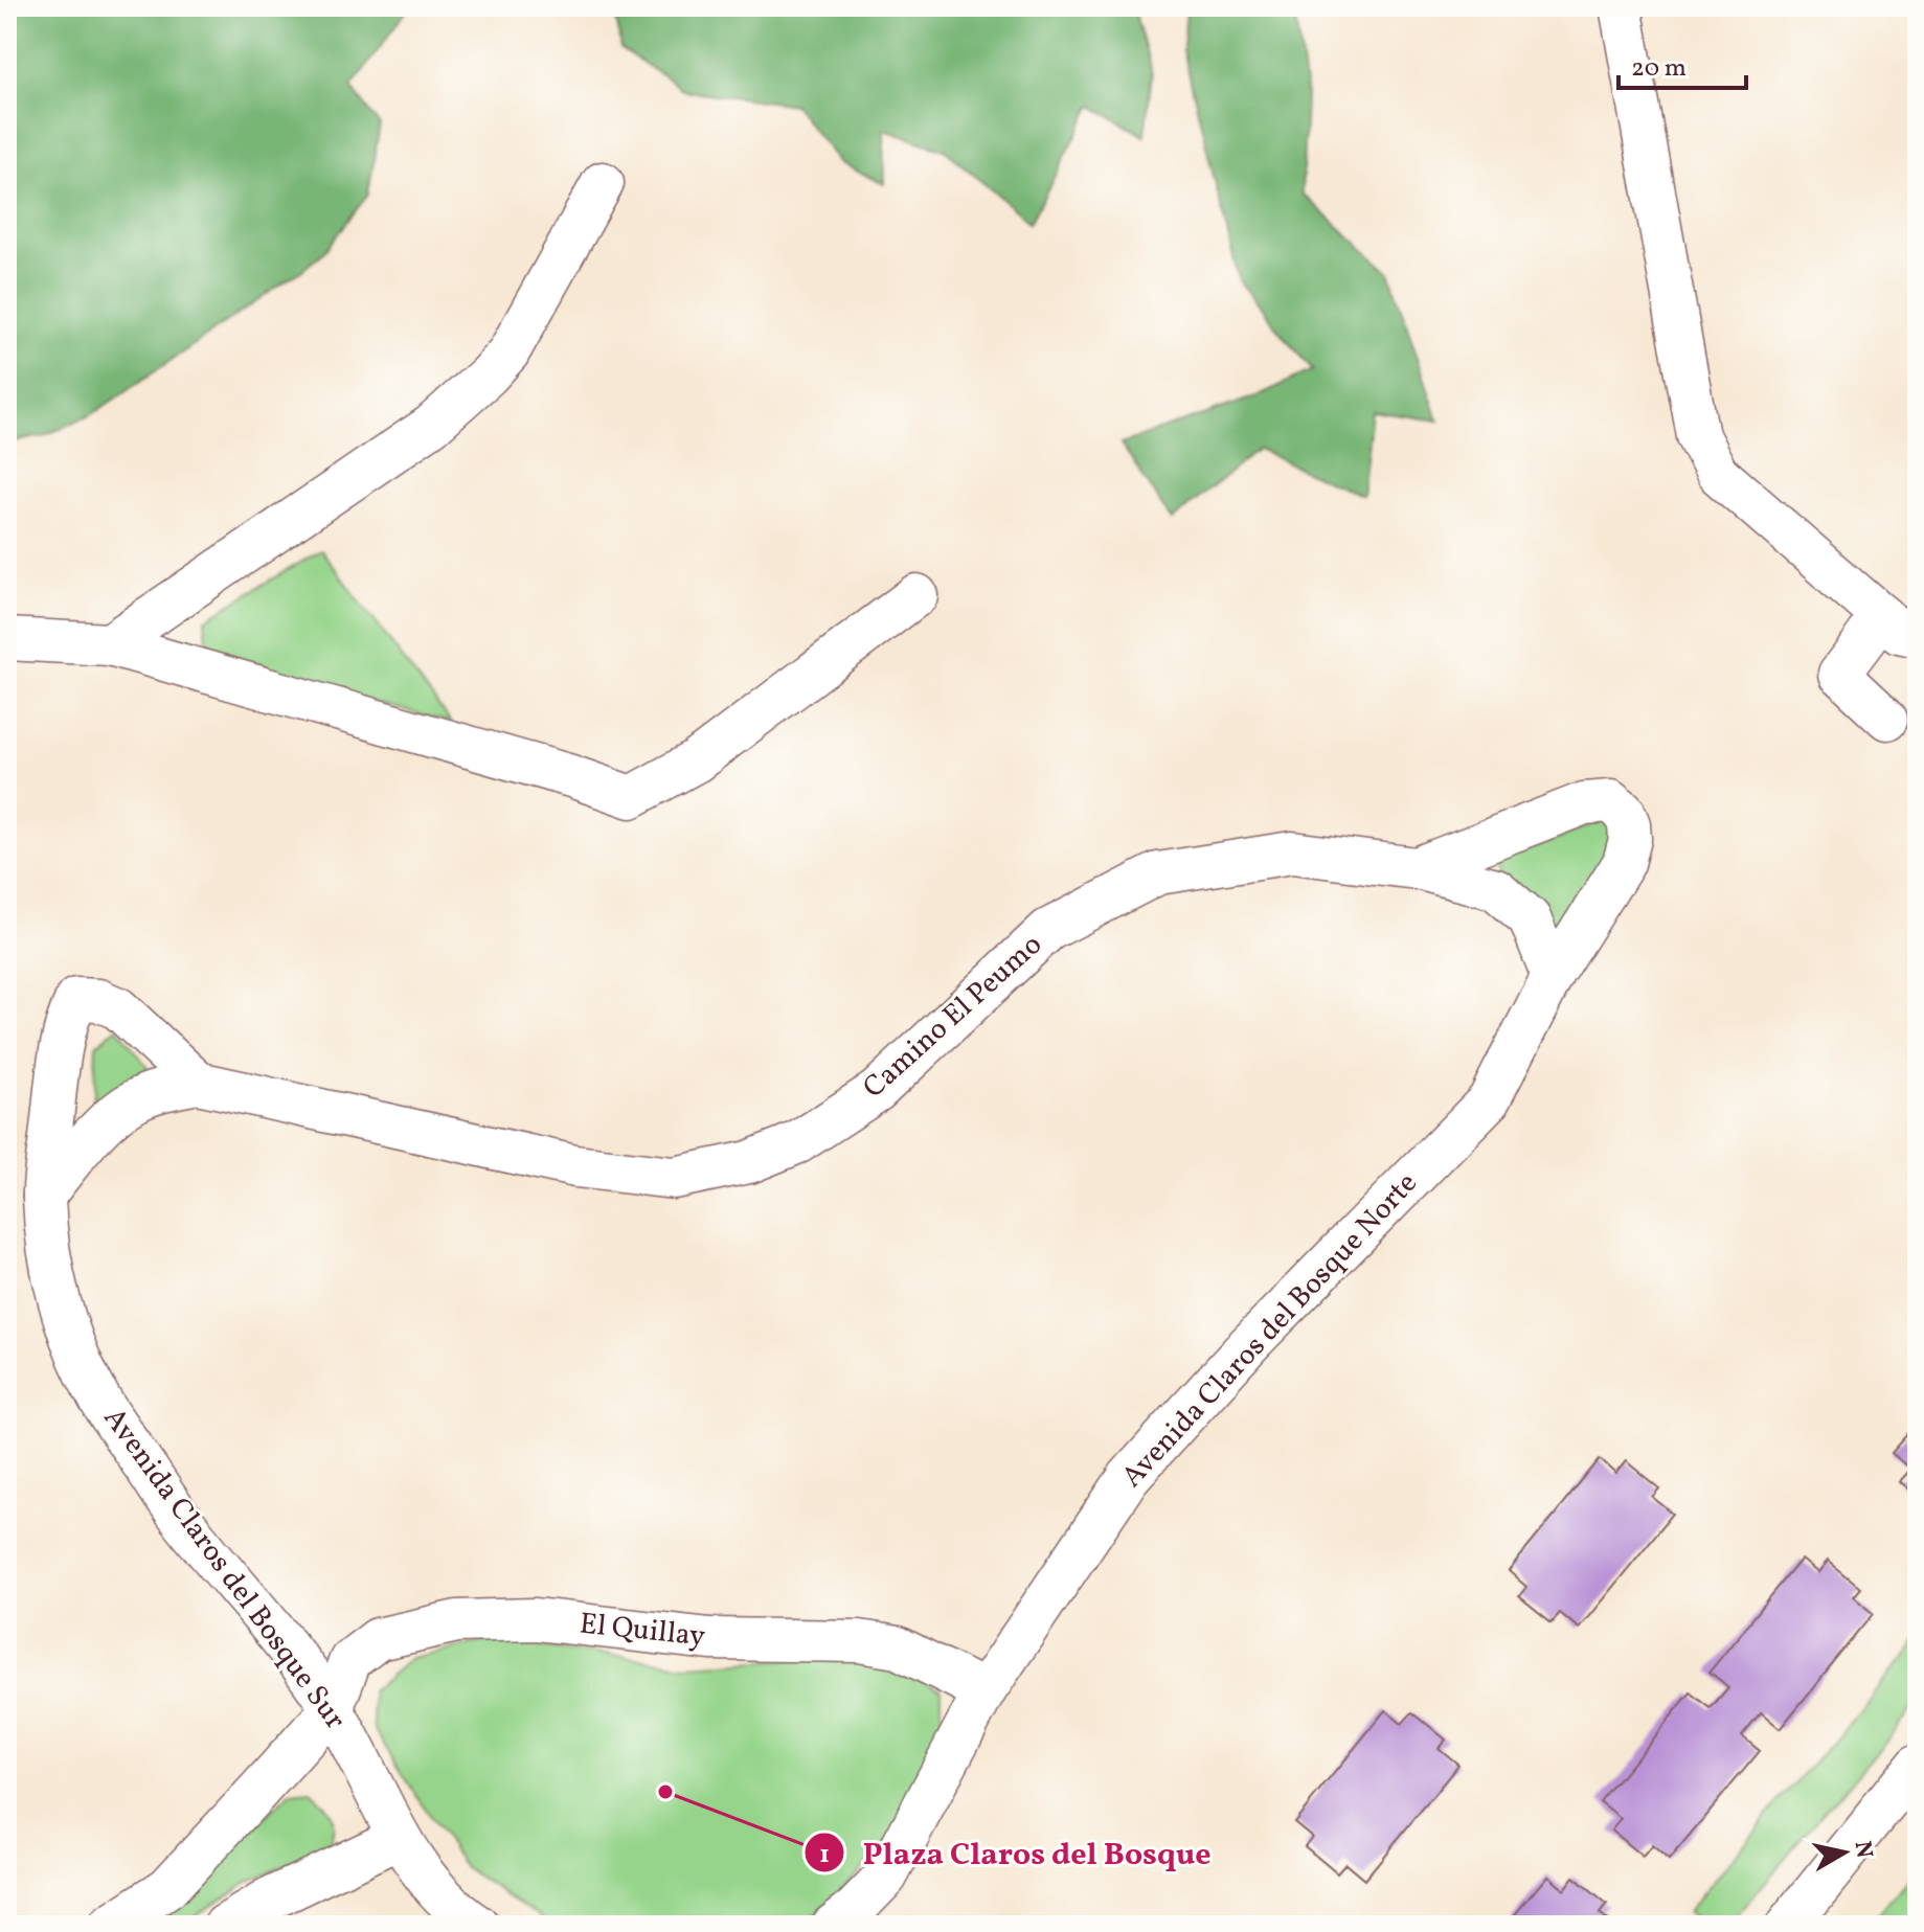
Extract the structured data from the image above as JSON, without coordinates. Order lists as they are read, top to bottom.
{
  "streets": {
    "street": [
      "Camino El Peumo",
      "Avenida Claros del Bosque Norte",
      "Avenida Claros del Bosque Sur",
      "El Quillay"
    ]
  },
  "crossings": [
    ["Camino El Peumo", "Avenida Claros del Bosque Norte"],
    ["Camino El Peumo", "Avenida Claros del Bosque Sur"],
    ["Avenida Claros del Bosque Norte", "El Quillay"],
    ["Avenida Claros del Bosque Sur", "El Quillay"]
  ],
  "places": ["Plaza Claros del Bosque"],
  "scale_bar": "20 m",
  "north": "right"
}
